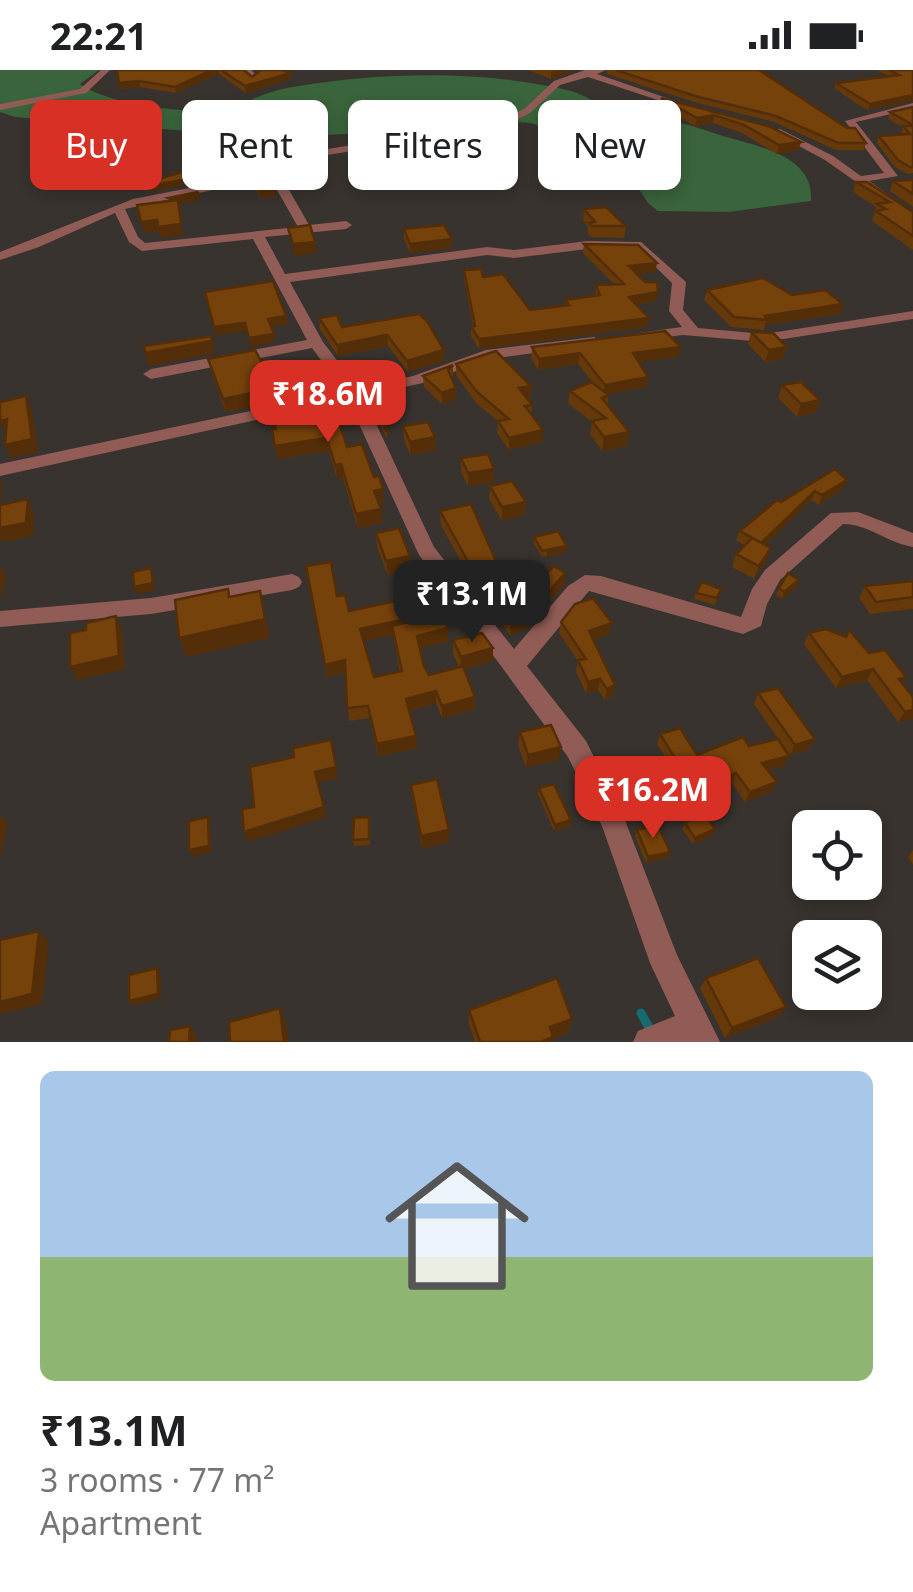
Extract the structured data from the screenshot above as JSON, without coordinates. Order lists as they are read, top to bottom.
{
  "page": {
    "status": "22:21",
    "chip": [
      "Buy",
      "Rent",
      "Filters",
      "New"
    ],
    "price": ["₹18.6M", "₹13.1M", "₹16.2M"],
    "list": [
      {
        "name": "₹13.1M",
        "note": "3 rooms · 77 m² · Apartment"
      }
    ]
  }
}
